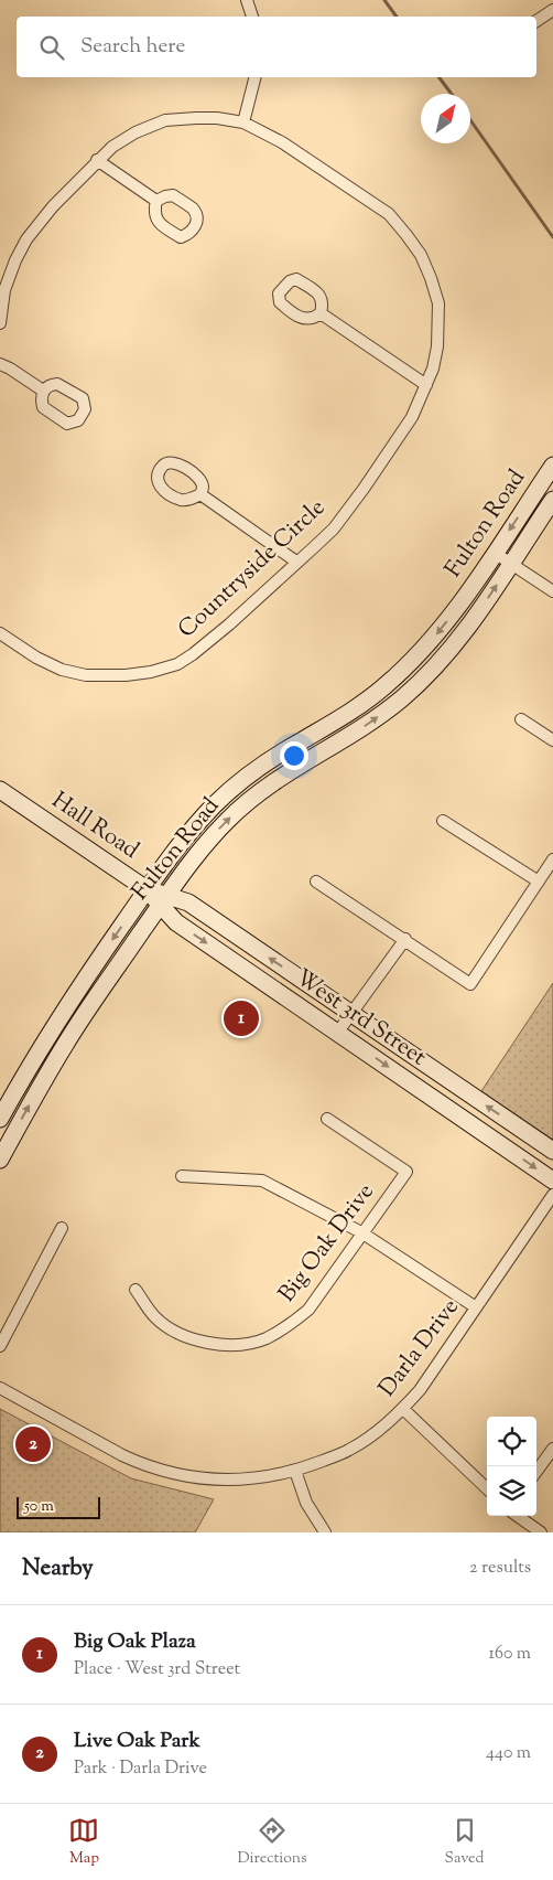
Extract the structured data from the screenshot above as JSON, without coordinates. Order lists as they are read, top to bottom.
{
  "streets": {
    "main road": ["Fulton Road", "Hall Road", "West 3rd Street"],
    "street": ["Countryside Circle", "Big Oak Drive", "Darla Drive"]
  },
  "crossings": [
    ["Fulton Road", "Hall Road"],
    ["Fulton Road", "West 3rd Street"],
    ["Hall Road", "West 3rd Street"]
  ],
  "scale_bar": "50 m",
  "north": "top right",
  "page": {
    "search": "Search here",
    "pins": ["1", "2"],
    "scale": "50 m",
    "heading": ["Nearby", "2 results"],
    "list": [
      {
        "mark": "1",
        "name": "Big Oak Plaza",
        "note": "Place · West 3rd Street",
        "value": "160 m"
      },
      {
        "mark": "2",
        "name": "Live Oak Park",
        "note": "Park · Darla Drive",
        "value": "440 m"
      }
    ],
    "nav": ["Map", "Directions", "Saved"]
  }
}
